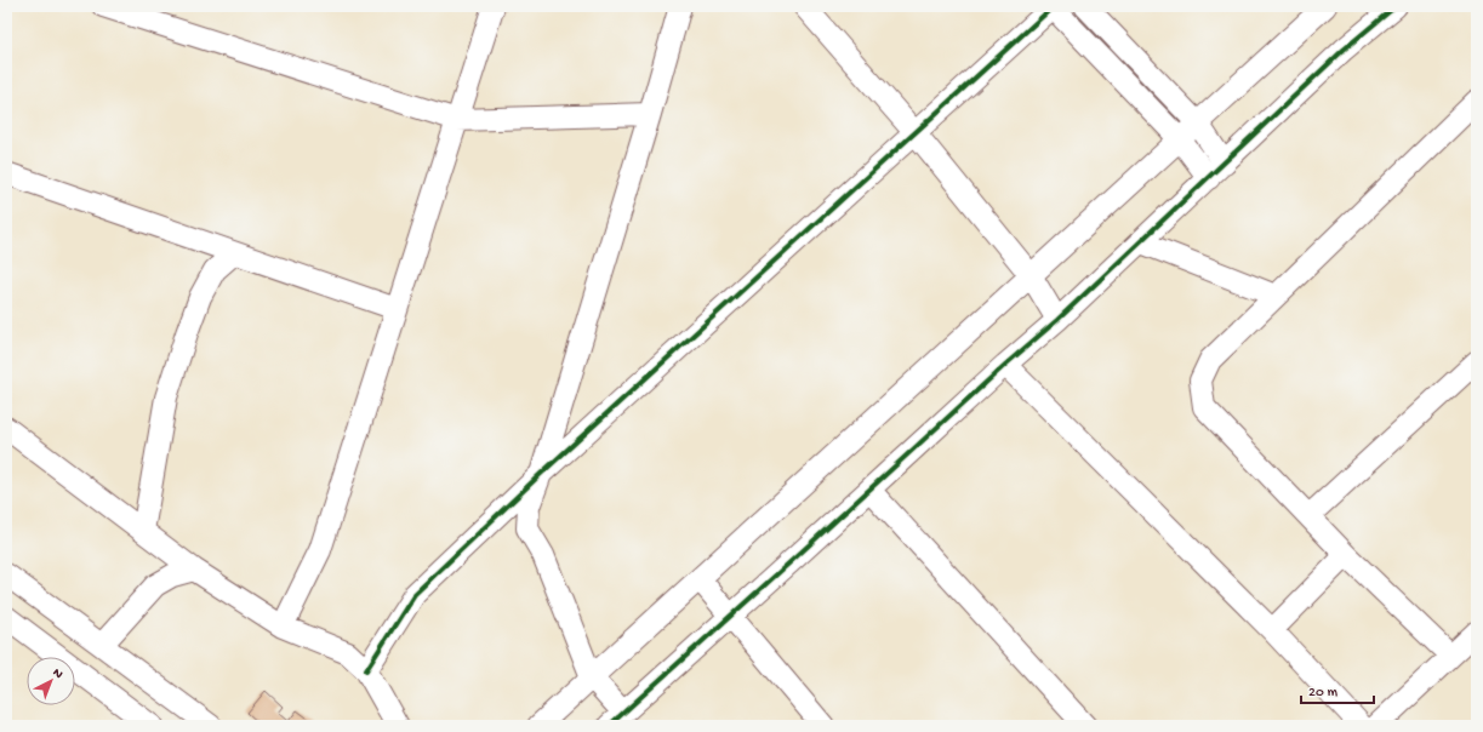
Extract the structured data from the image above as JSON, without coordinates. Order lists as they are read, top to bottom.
{
  "scale_bar": "20 m",
  "north": "top right"
}
